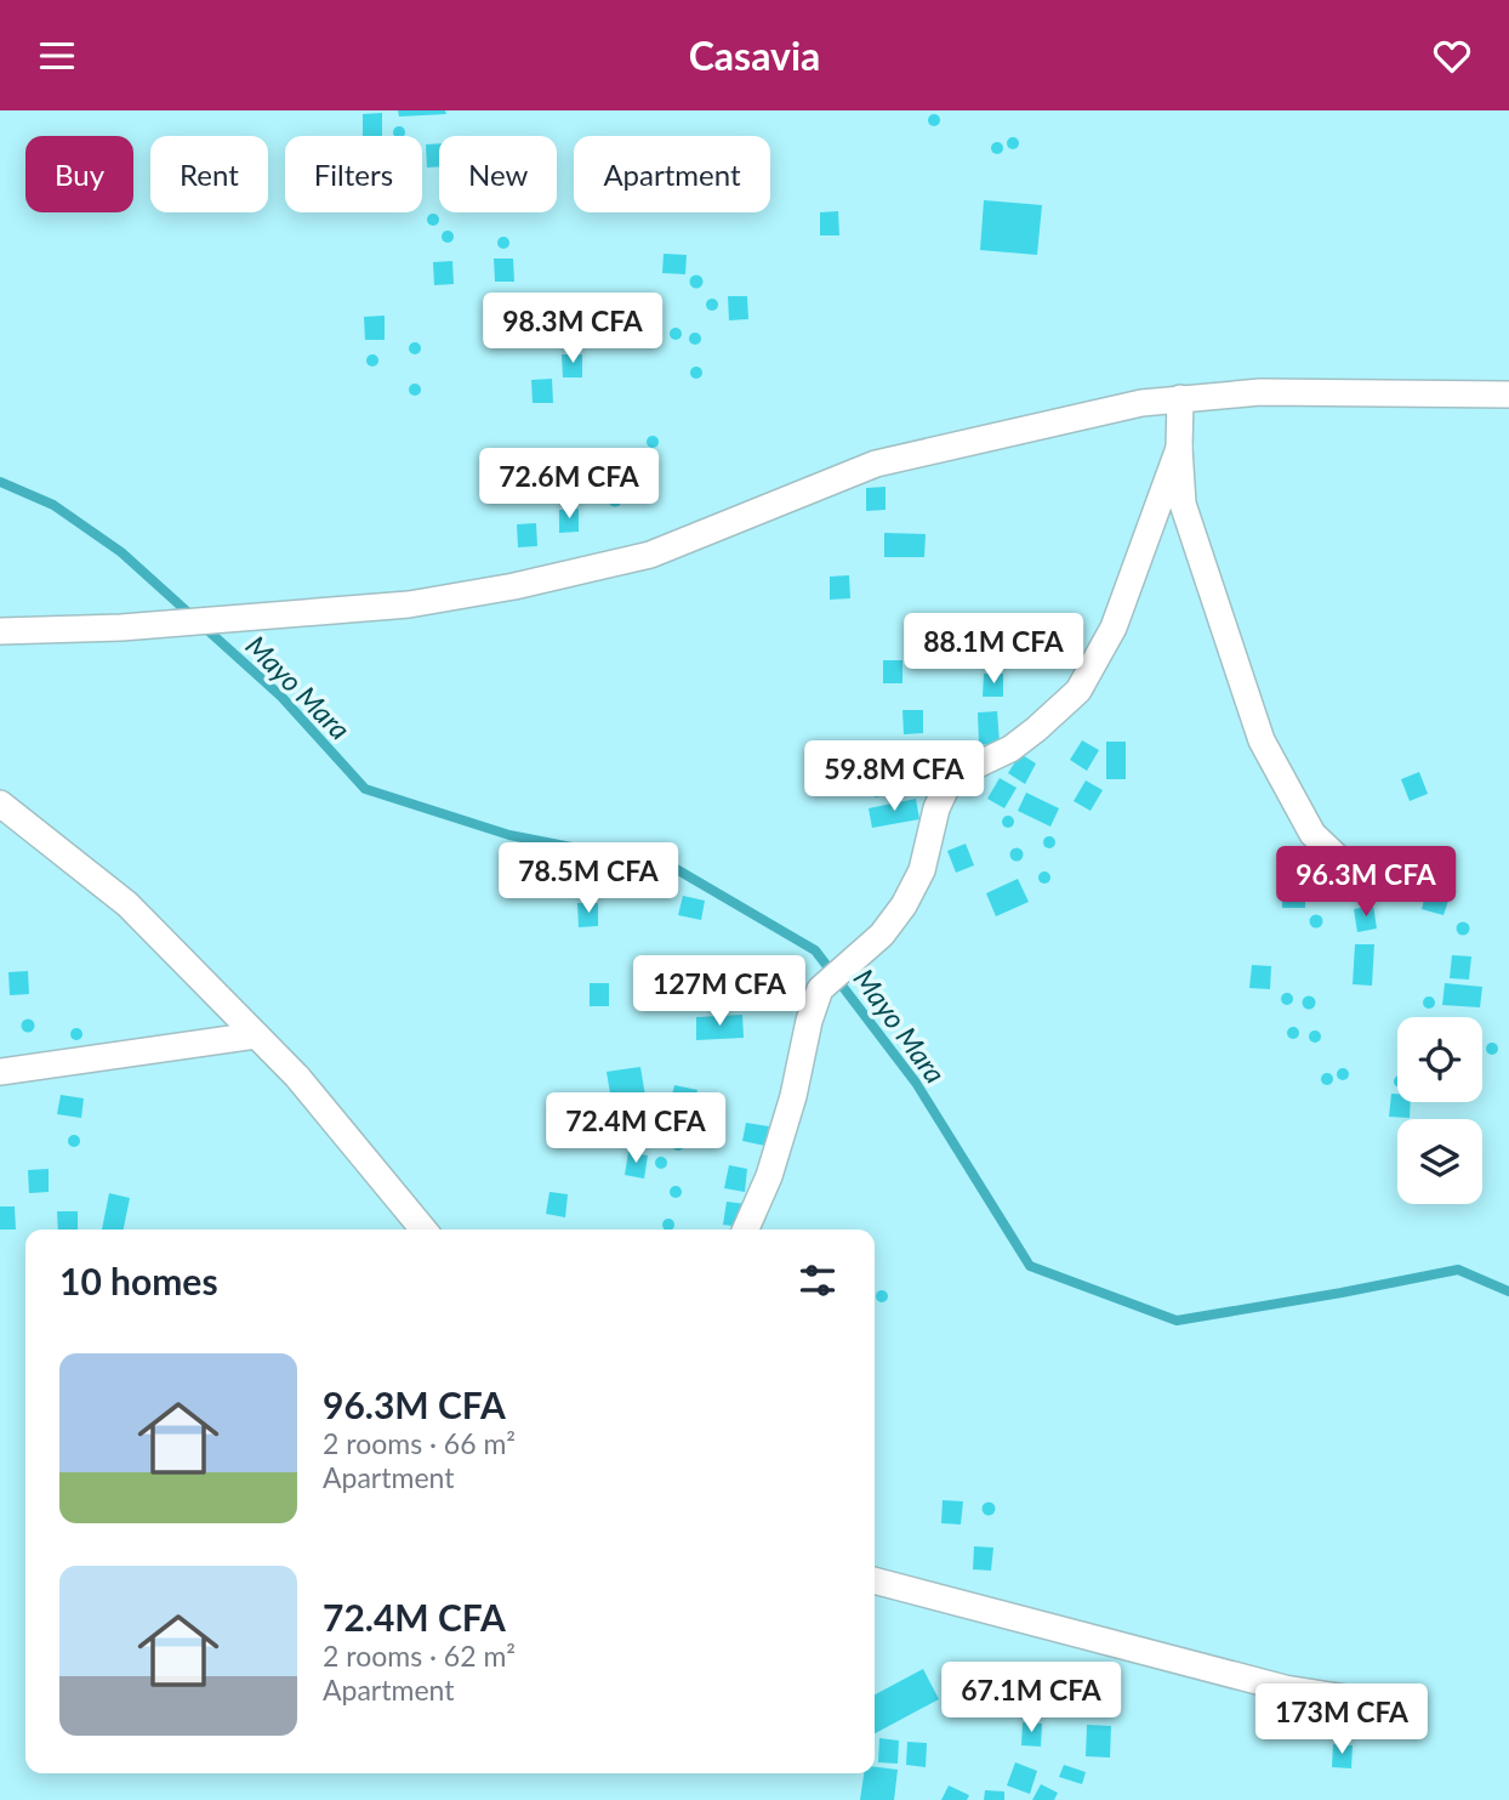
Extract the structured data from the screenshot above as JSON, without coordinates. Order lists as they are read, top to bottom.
{
  "water": ["Mayo Mara"],
  "page": {
    "header": "Casavia",
    "chip": [
      "Buy",
      "Rent",
      "Filters",
      "New",
      "Apartment"
    ],
    "price": [
      "98.3M CFA",
      "72.6M CFA",
      "88.1M CFA",
      "59.8M CFA",
      "78.5M CFA",
      "96.3M CFA",
      "127M CFA",
      "72.4M CFA",
      "67.1M CFA",
      "173M CFA"
    ],
    "heading": "10 homes",
    "list": [
      {
        "name": "96.3M CFA",
        "note": "2 rooms · 66 m² · Apartment"
      },
      {
        "name": "72.4M CFA",
        "note": "2 rooms · 62 m² · Apartment"
      }
    ]
  }
}
